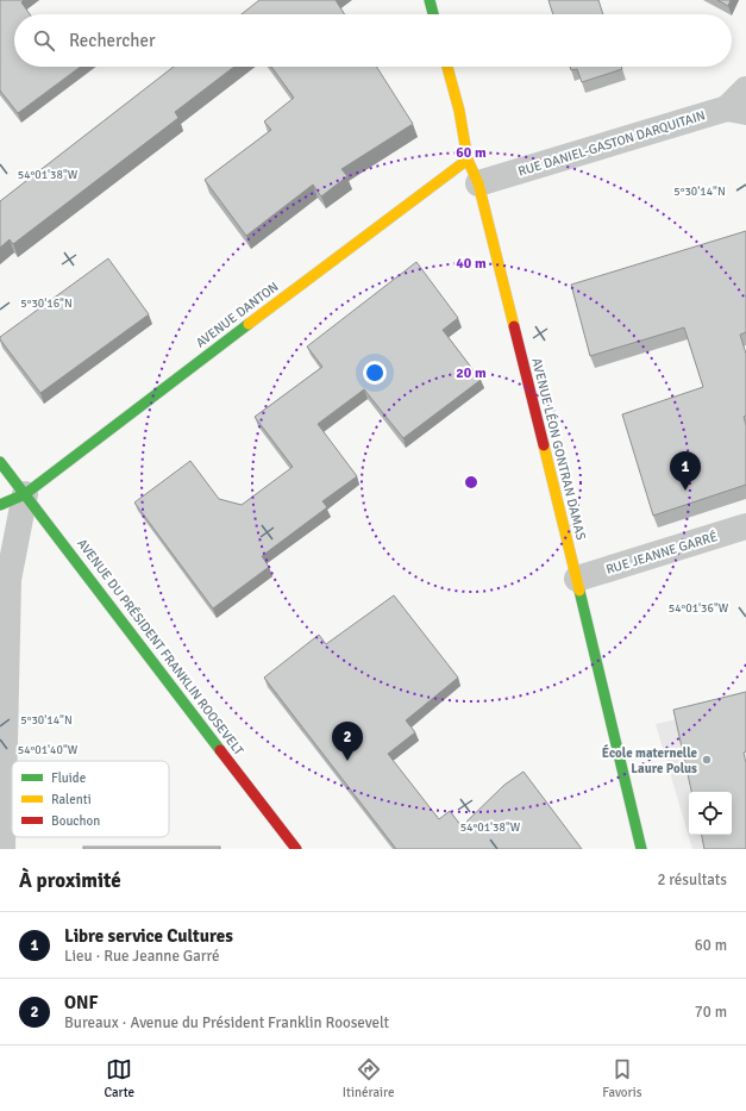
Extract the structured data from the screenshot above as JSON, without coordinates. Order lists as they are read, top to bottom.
{
  "streets": {
    "street": [
      "RUE DANIEL-GASTON DARQUITAIN",
      "AVENUE DANTON",
      "AVENUE LÉON GONTRAN DAMAS",
      "RUE JEANNE GARRÉ",
      "AVENUE DU PRÉSIDENT FRANKLIN ROOSEVELT"
    ]
  },
  "crossings": [
    ["RUE DANIEL-GASTON DARQUITAIN", "AVENUE DANTON"],
    ["RUE DANIEL-GASTON DARQUITAIN", "AVENUE LÉON GONTRAN DAMAS"],
    ["AVENUE DANTON", "AVENUE LÉON GONTRAN DAMAS"],
    ["AVENUE DANTON", "AVENUE DU PRÉSIDENT FRANKLIN ROOSEVELT"],
    ["AVENUE LÉON GONTRAN DAMAS", "RUE JEANNE GARRÉ"]
  ],
  "places": ["École maternelle Laure Polus"],
  "legend": ["Fluide", "Ralenti", "Bouchon"],
  "page": {
    "search": "Rechercher",
    "pins": ["1", "2"],
    "heading": ["À proximité", "2 résultats"],
    "list": [
      {
        "mark": "1",
        "name": "Libre service Cultures",
        "note": "Lieu · Rue Jeanne Garré",
        "value": "60 m"
      },
      {
        "mark": "2",
        "name": "ONF",
        "note": "Bureaux · Avenue du Président Franklin Roosevelt",
        "value": "70 m"
      }
    ],
    "nav": ["Carte", "Itinéraire", "Favoris"]
  },
  "coordinates": [
    "54°01'38\"W",
    "5°30'14\"N",
    "5°30'16\"N",
    "54°01'36\"W",
    "54°01'40\"W"
  ],
  "rings": ["60 m", "40 m", "20 m"]
}
